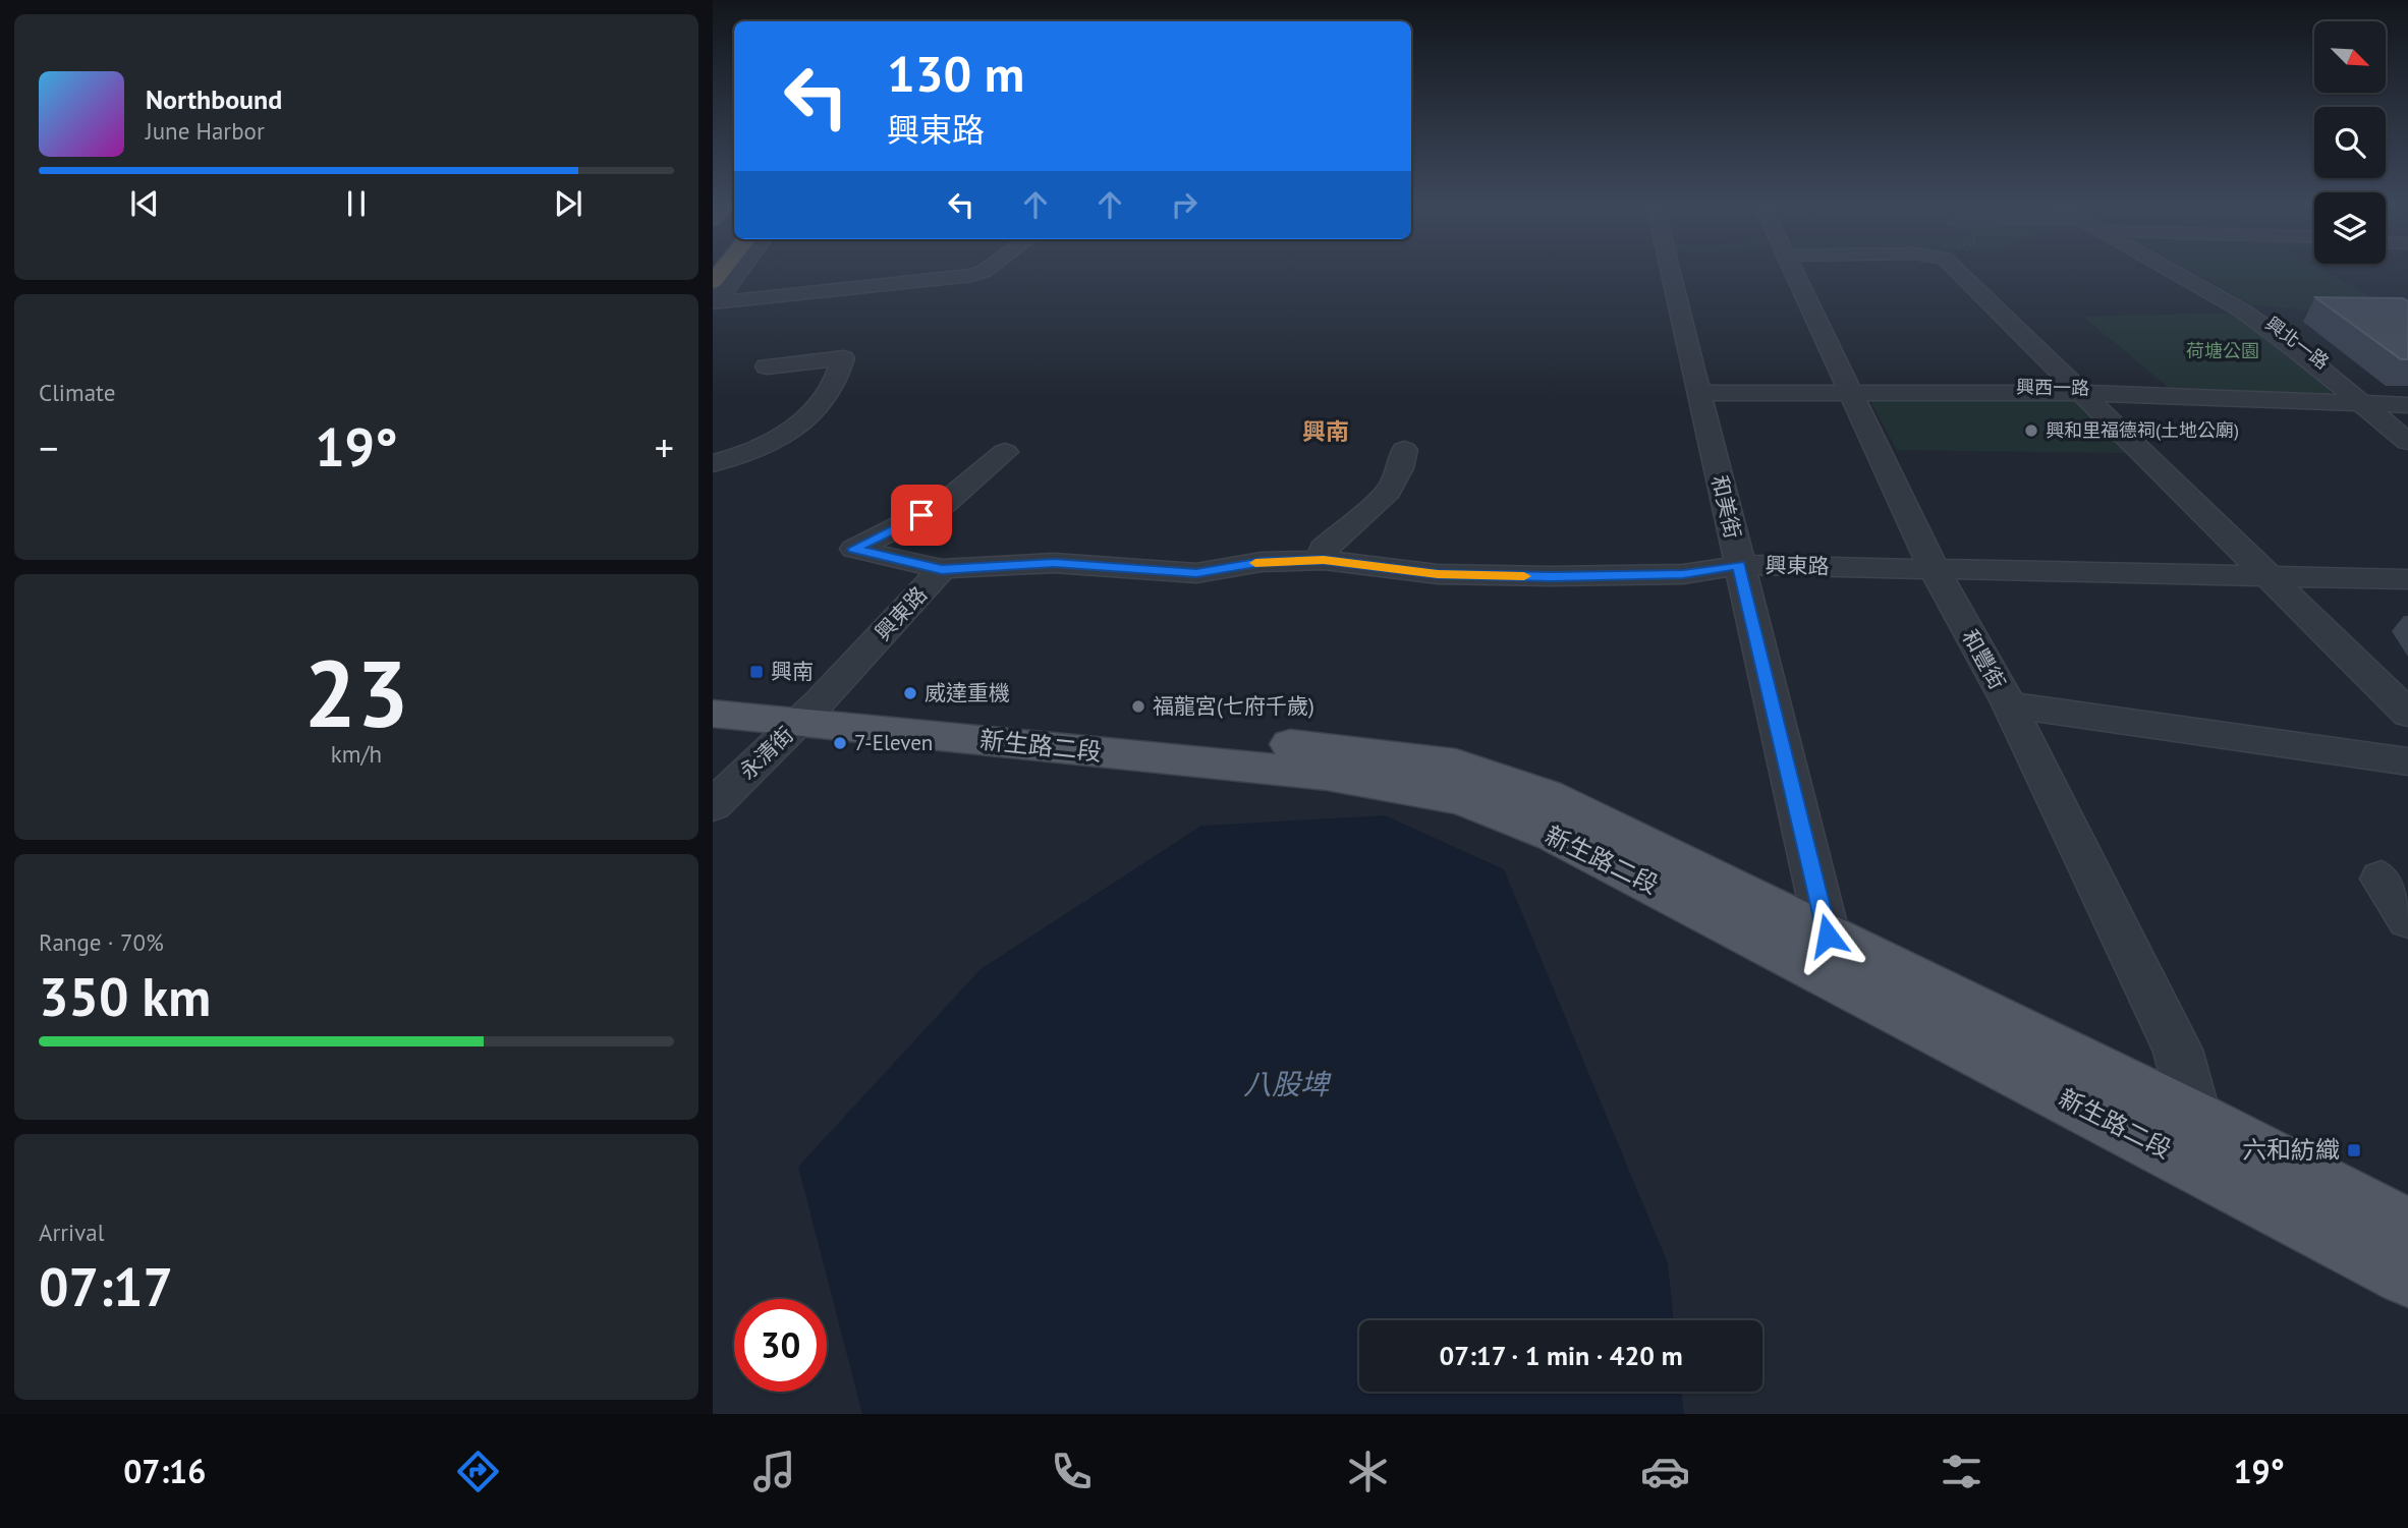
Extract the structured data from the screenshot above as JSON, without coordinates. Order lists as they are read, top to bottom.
{
  "streets": {
    "main road": ["新生路二段"],
    "street": [
      "和美街",
      "興東路",
      "和豐街",
      "永清街"
    ]
  },
  "crossings": [
    ["和美街", "興東路"],
    ["和美街", "新生路二段"],
    ["興東路", "和豐街"],
    ["興東路", "新生路二段"],
    ["興東路", "永清街"],
    ["和豐街", "新生路二段"],
    ["新生路二段", "永清街"]
  ],
  "districts": ["興南"],
  "water": ["八股埤"],
  "parks": ["荷塘公園"],
  "places": {
    "other": [
      "興和里福德祠(土地公廟)",
      "威達重機",
      "福龍宮(七府千歲)",
      "7-Eleven"
    ],
    "transit": ["興南", "六和紡織"]
  },
  "north": "bottom right",
  "page": {
    "turn": ["130 m", "興東路"],
    "song": ["Northbound", "June Harbor"],
    "tile": [
      "Climate",
      ["23", "km/h"],
      ["Range · 70%", "350 km"],
      ["Arrival", "07:17"]
    ],
    "heat": ["−", "19°", "+"],
    "limit": "30",
    "trip": "07:17 · 1 min · 420 m",
    "tabs": ["07:16", "19°"]
  }
}
